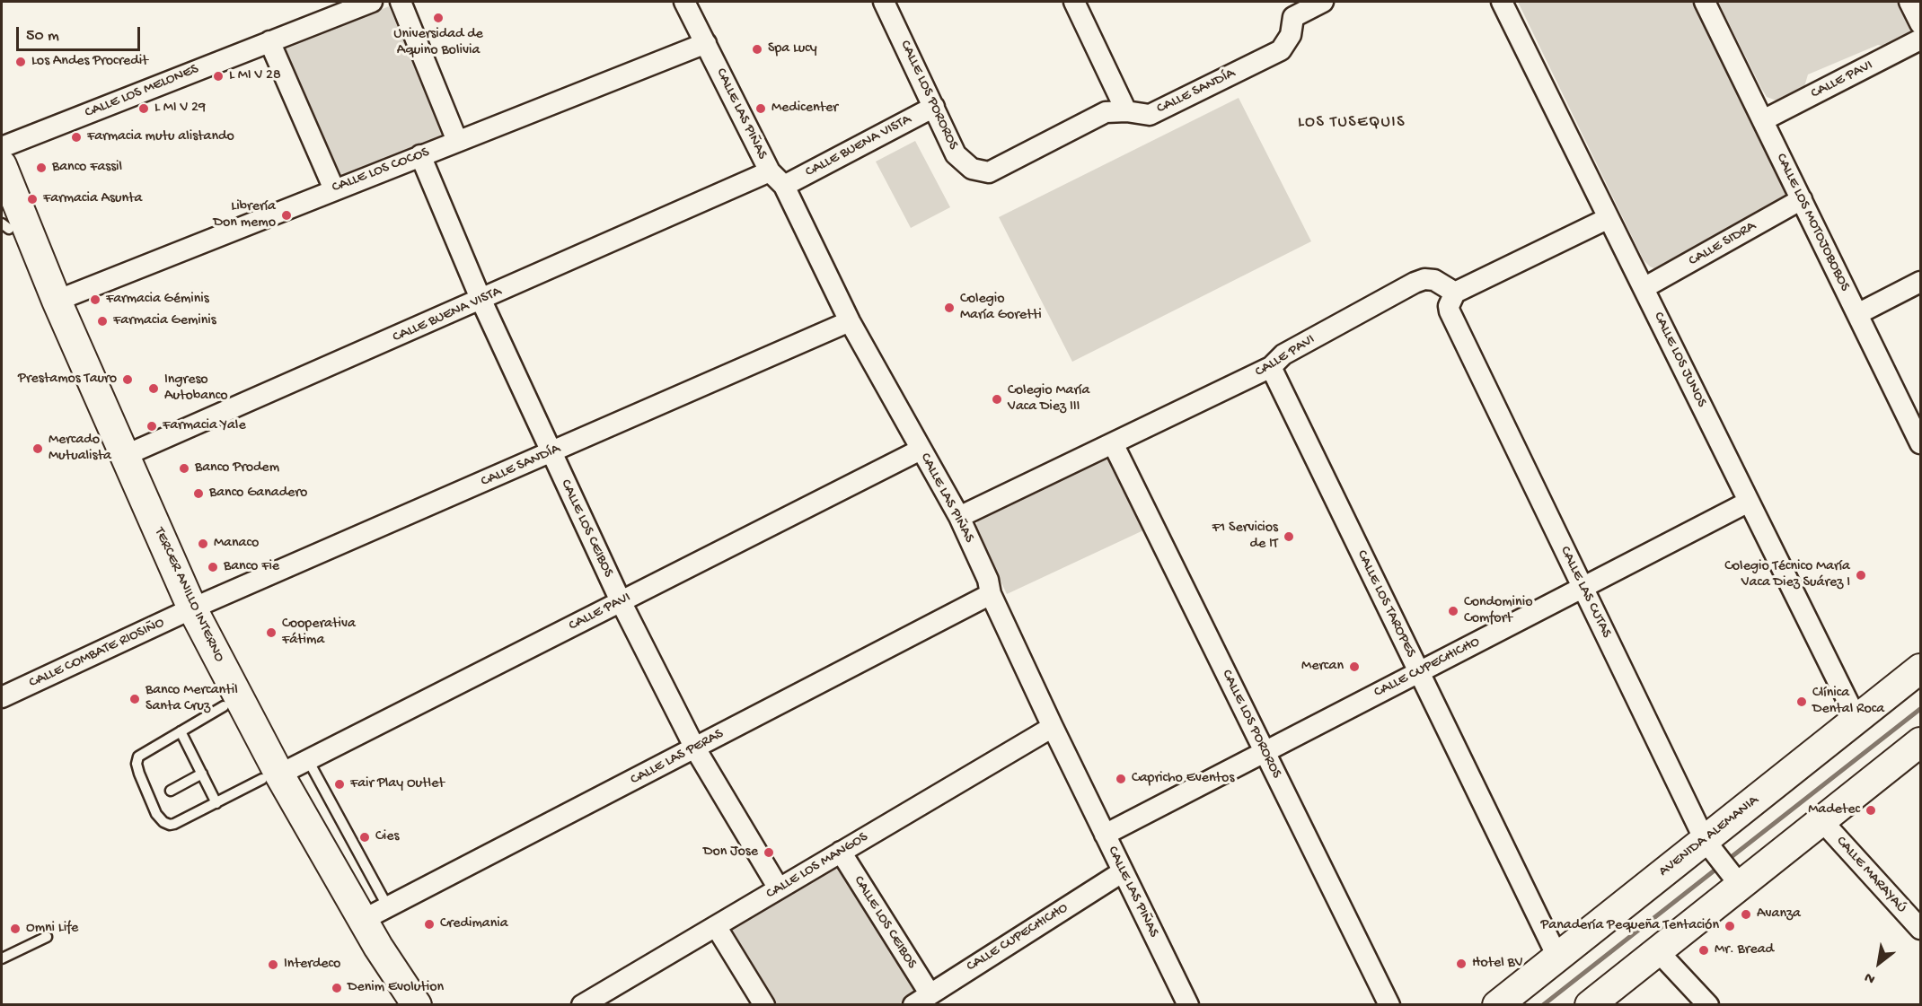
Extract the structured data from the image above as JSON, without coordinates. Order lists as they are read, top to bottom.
{
  "streets": {
    "main road": ["TERCER ANILLO INTERNO", "AVENIDA ALEMANIA"],
    "street": [
      "CALLE PAVI",
      "CALLE LOS MELONES",
      "CALLE SANDÍA",
      "CALLE LOS POROROS",
      "CALLE LAS PIÑAS",
      "CALLE BUENA VISTA",
      "CALLE LOS COCOS",
      "CALLE LOS MOTOJOBOBOS",
      "CALLE SIDRA",
      "CALLE LOS JUNOS",
      "CALLE LOS CEIBOS",
      "CALLE LAS CUTAS",
      "CALLE LOS TAROPES",
      "CALLE COMBATE RIOSIÑO",
      "CALLE CUPECHICHO",
      "CALLE LAS PERAS",
      "CALLE LOS MANGOS",
      "CALLE MARAYAÚ"
    ]
  },
  "crossings": [
    ["CALLE PAVI", "CALLE LOS POROROS"],
    ["CALLE PAVI", "CALLE LAS PIÑAS"],
    ["CALLE PAVI", "CALLE LOS MOTOJOBOBOS"],
    ["CALLE PAVI", "CALLE LOS CEIBOS"],
    ["CALLE PAVI", "CALLE LAS CUTAS"],
    ["CALLE PAVI", "TERCER ANILLO INTERNO"],
    ["CALLE PAVI", "CALLE LOS TAROPES"],
    ["CALLE SANDÍA", "CALLE LOS POROROS"],
    ["CALLE SANDÍA", "CALLE LAS PIÑAS"],
    ["CALLE SANDÍA", "CALLE LOS CEIBOS"],
    ["CALLE SANDÍA", "TERCER ANILLO INTERNO"],
    ["CALLE SANDÍA", "CALLE COMBATE RIOSIÑO"],
    ["CALLE LOS POROROS", "CALLE BUENA VISTA"],
    ["CALLE LOS POROROS", "CALLE CUPECHICHO"],
    ["CALLE LAS PIÑAS", "CALLE BUENA VISTA"],
    ["CALLE LAS PIÑAS", "CALLE LOS COCOS"],
    ["CALLE LAS PIÑAS", "CALLE CUPECHICHO"],
    ["CALLE LAS PIÑAS", "CALLE LAS PERAS"],
    ["CALLE LAS PIÑAS", "CALLE LOS MANGOS"],
    ["CALLE BUENA VISTA", "CALLE LOS CEIBOS"],
    ["CALLE BUENA VISTA", "TERCER ANILLO INTERNO"],
    ["CALLE LOS COCOS", "CALLE LOS CEIBOS"],
    ["CALLE LOS COCOS", "TERCER ANILLO INTERNO"],
    ["CALLE LOS MOTOJOBOBOS", "CALLE SIDRA"],
    ["CALLE SIDRA", "CALLE LOS JUNOS"],
    ["CALLE LOS JUNOS", "CALLE CUPECHICHO"],
    ["CALLE LOS JUNOS", "AVENIDA ALEMANIA"],
    ["CALLE LOS CEIBOS", "CALLE CUPECHICHO"],
    ["CALLE LOS CEIBOS", "CALLE LAS PERAS"],
    ["CALLE LOS CEIBOS", "CALLE LOS MANGOS"],
    ["CALLE LAS CUTAS", "CALLE CUPECHICHO"],
    ["CALLE LAS CUTAS", "AVENIDA ALEMANIA"],
    ["TERCER ANILLO INTERNO", "CALLE COMBATE RIOSIÑO"],
    ["TERCER ANILLO INTERNO", "CALLE LAS PERAS"],
    ["CALLE LOS TAROPES", "CALLE CUPECHICHO"],
    ["CALLE LOS TAROPES", "AVENIDA ALEMANIA"]
  ],
  "districts": ["LOS TUSEQUIS"],
  "places": [
    "Universidad de Aquino Bolivia",
    "Spa Lucy",
    "Los Andes Procredit",
    "L MI V 28",
    "L MI V 29",
    "Medicenter",
    "Farmacia mutu alistando",
    "Banco Fassil",
    "Farmacia Asunta",
    "Librería Don memo",
    "Farmacia Géminis",
    "Colegio María Goretti",
    "Farmacia Geminis",
    "Prestamos Tauro",
    "Ingreso Autobanco",
    "Colegio María Vaca Diez III",
    "Farmacia Yale",
    "Mercado Mutualista",
    "Banco Prodem",
    "Banco Ganadero",
    "F1 Servicios de IT",
    "Manaco",
    "Banco Fie",
    "Colegio Técnico María Vaca Diez Suárez I",
    "Condominio Comfort",
    "Cooperativa Fátima",
    "Mercan",
    "Banco Mercantil Santa Cruz",
    "Clínica Dental Roca",
    "Capricho Eventos",
    "Fair Play Outlet",
    "Madetec",
    "Cies",
    "Don Jose",
    "Avanza",
    "Credimania",
    "Panadería Pequeña Tentación",
    "Omni Life",
    "Mr. Bread",
    "Hotel BV",
    "Interdeco",
    "Denim Evolution"
  ],
  "scale_bar": "50 m",
  "north": "bottom left"
}
